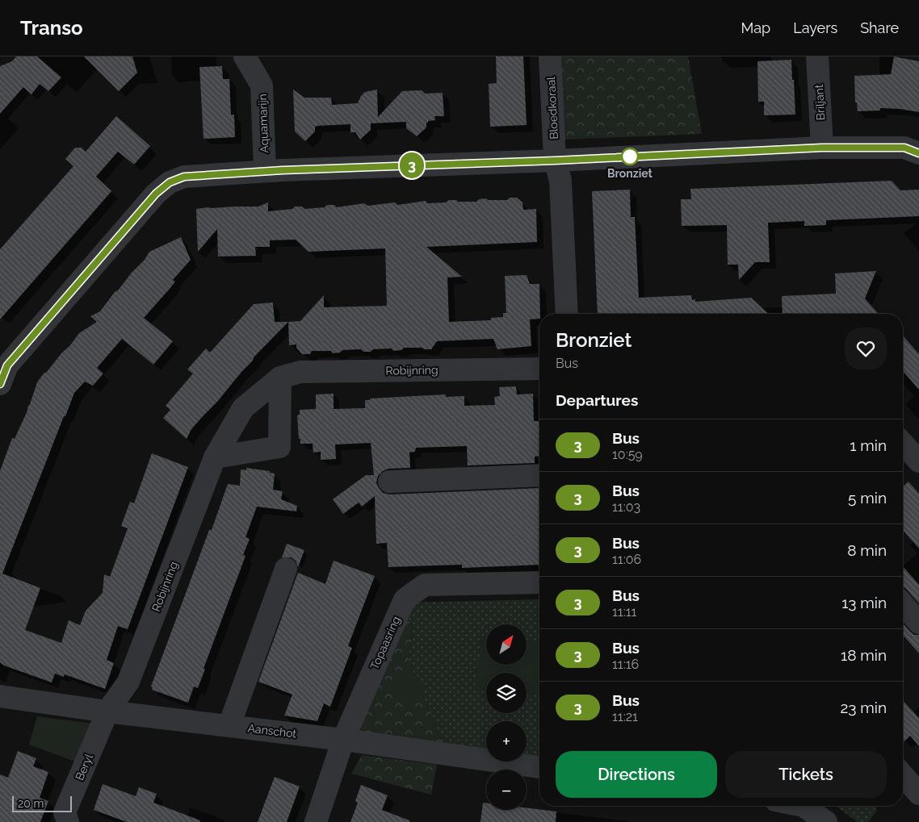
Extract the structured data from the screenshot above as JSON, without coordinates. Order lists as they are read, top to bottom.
{
  "streets": {
    "street": [
      "Briljant",
      "Bloedkoraal",
      "Aquamarijn",
      "Robijnring",
      "Topaasring",
      "Aanschot",
      "Beryl"
    ]
  },
  "crossings": [
    ["Robijnring", "Aanschot"],
    ["Robijnring", "Beryl"],
    ["Topaasring", "Aanschot"],
    ["Aanschot", "Beryl"]
  ],
  "places": ["Bronziet"],
  "lines": ["bus line 3"],
  "scale_bar": "20 m",
  "north": "top right",
  "page": {
    "header": "Transo",
    "nav": ["Map", "Layers", "Share"],
    "on_map": "3",
    "heading": [
      ["Bronziet", "Bus"],
      "Departures"
    ],
    "list": [
      {
        "mark": "3",
        "name": "Bus",
        "note": "10:59",
        "value": "1 min"
      },
      {
        "mark": "3",
        "name": "Bus",
        "note": "11:03",
        "value": "5 min"
      },
      {
        "mark": "3",
        "name": "Bus",
        "note": "11:06",
        "value": "8 min"
      },
      {
        "mark": "3",
        "name": "Bus",
        "note": "11:11",
        "value": "13 min"
      },
      {
        "mark": "3",
        "name": "Bus",
        "note": "11:16",
        "value": "18 min"
      },
      {
        "mark": "3",
        "name": "Bus",
        "note": "11:21",
        "value": "23 min"
      }
    ],
    "map_buttons": ["+", "−"],
    "buttons": ["Directions", "Tickets"],
    "scale": "20 m"
  }
}
